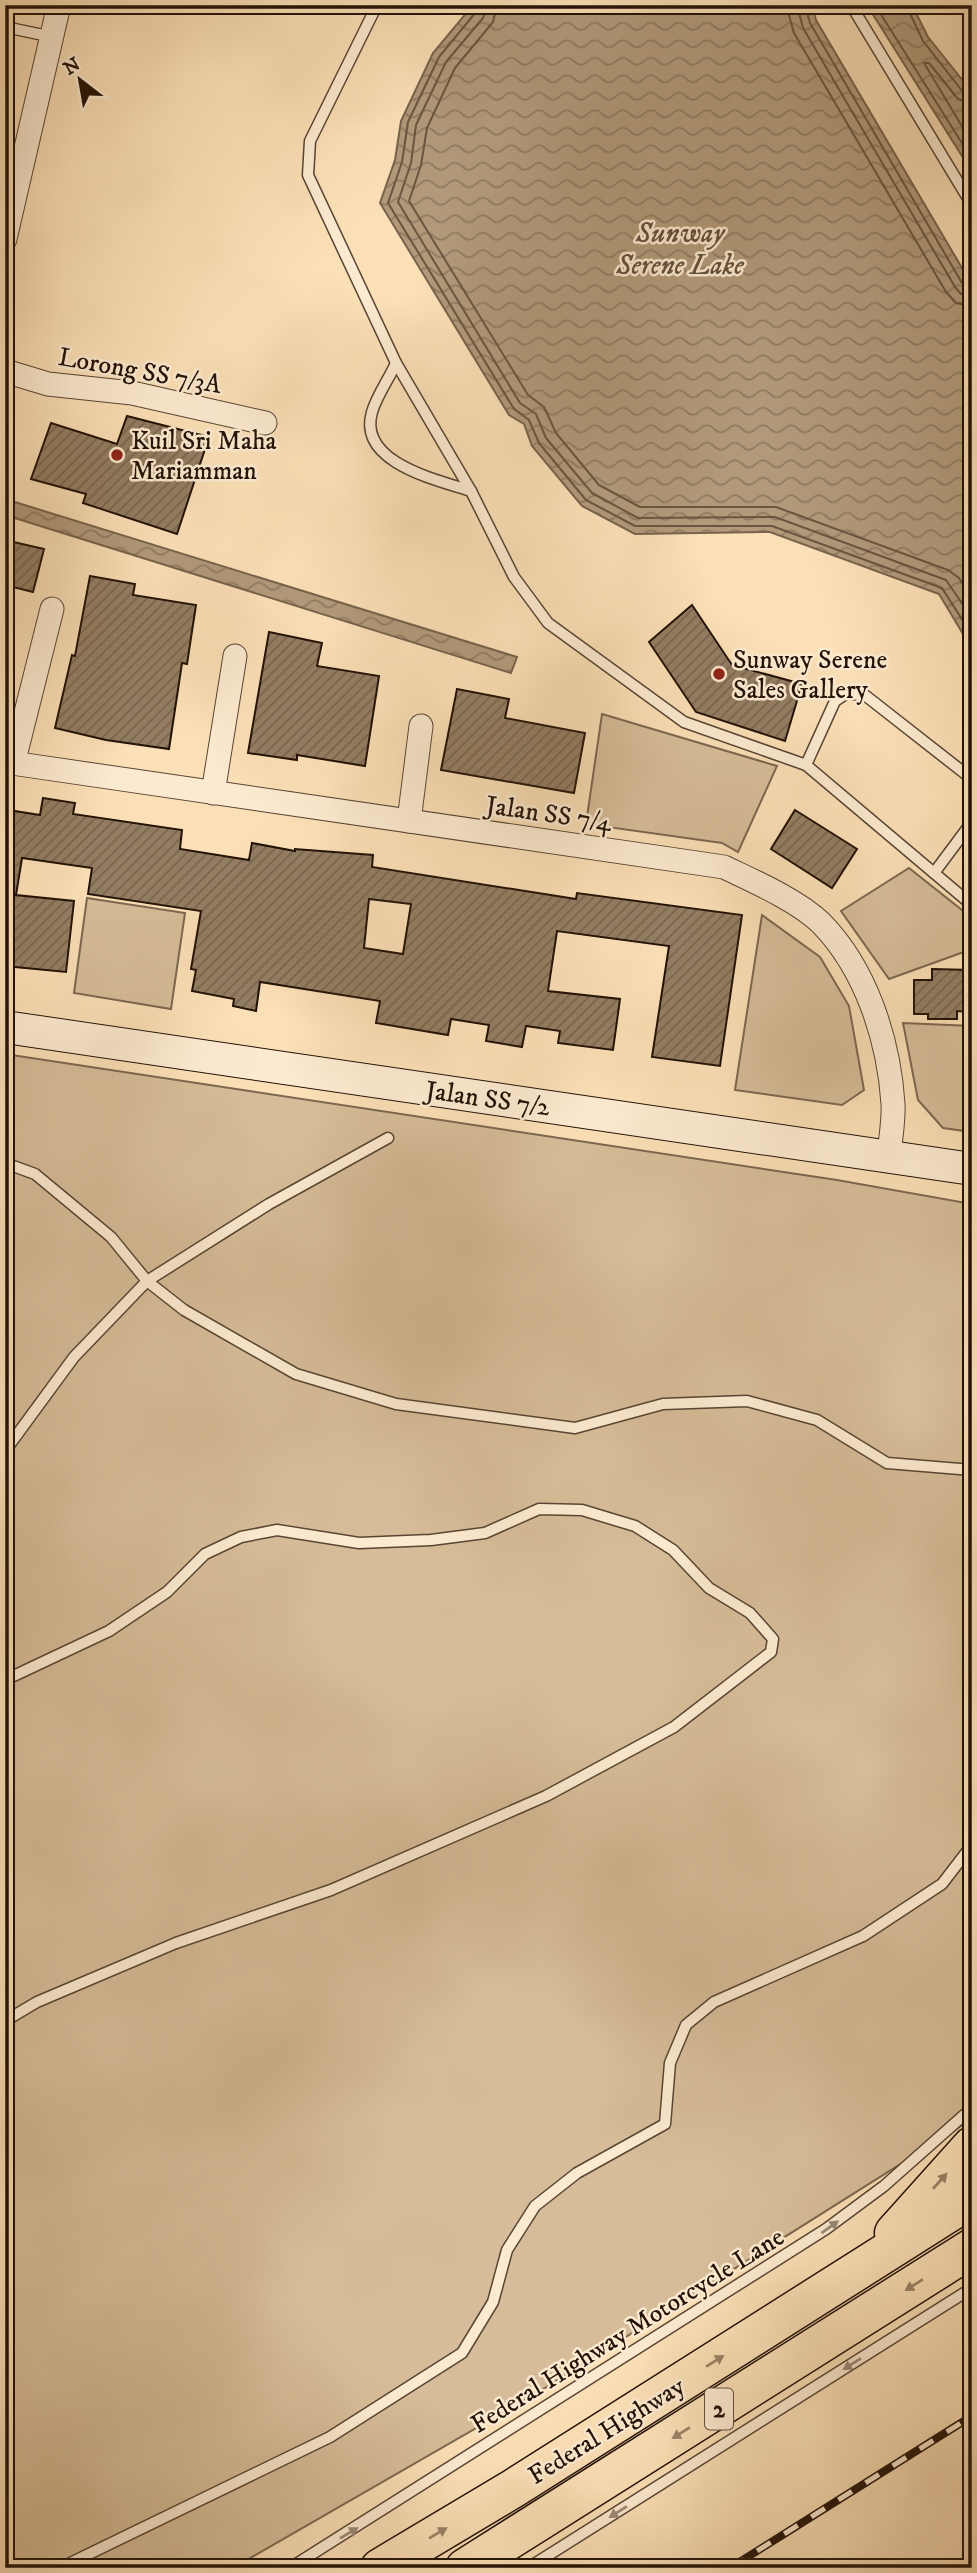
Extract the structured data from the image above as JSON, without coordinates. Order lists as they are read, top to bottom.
{
  "streets": {
    "highway": ["2", "Federal Highway"],
    "street": ["Lorong SS 7/3A", "Jalan SS 7/4", "Jalan SS 7/2"],
    "lane": ["Federal Highway Motorcycle Lane"]
  },
  "crossings": [
    ["Jalan SS 7/4", "Jalan SS 7/2"]
  ],
  "one_way": ["Federal Highway Motorcycle Lane"],
  "water": ["Sunway Serene Lake"],
  "places": ["Kuil Sri Maha Mariamman", "Sunway Serene Sales Gallery"],
  "north": "top left"
}
